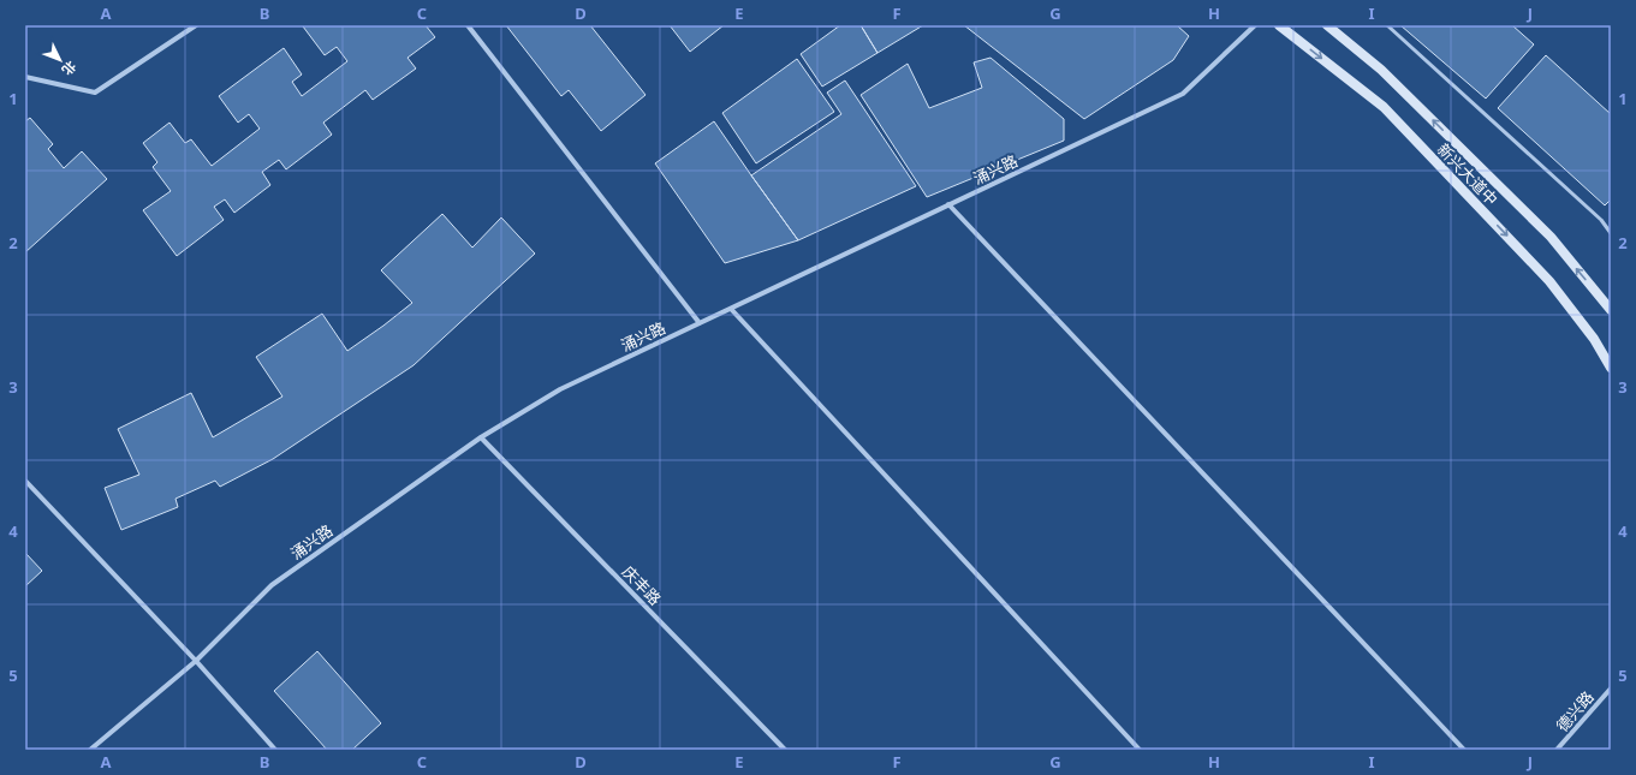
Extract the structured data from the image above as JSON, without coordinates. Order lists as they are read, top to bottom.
{
  "streets": {
    "main road": ["新兴大道中"],
    "street": ["涌兴路", "庆丰路", "德兴路"]
  },
  "crossings": [
    ["涌兴路", "庆丰路"]
  ],
  "north": "bottom right",
  "grid": {
    "columns": [
      "A",
      "B",
      "C",
      "D",
      "E",
      "F",
      "G",
      "H",
      "I",
      "J"
    ],
    "rows": [
      "1",
      "2",
      "3",
      "4",
      "5"
    ]
  }
}
